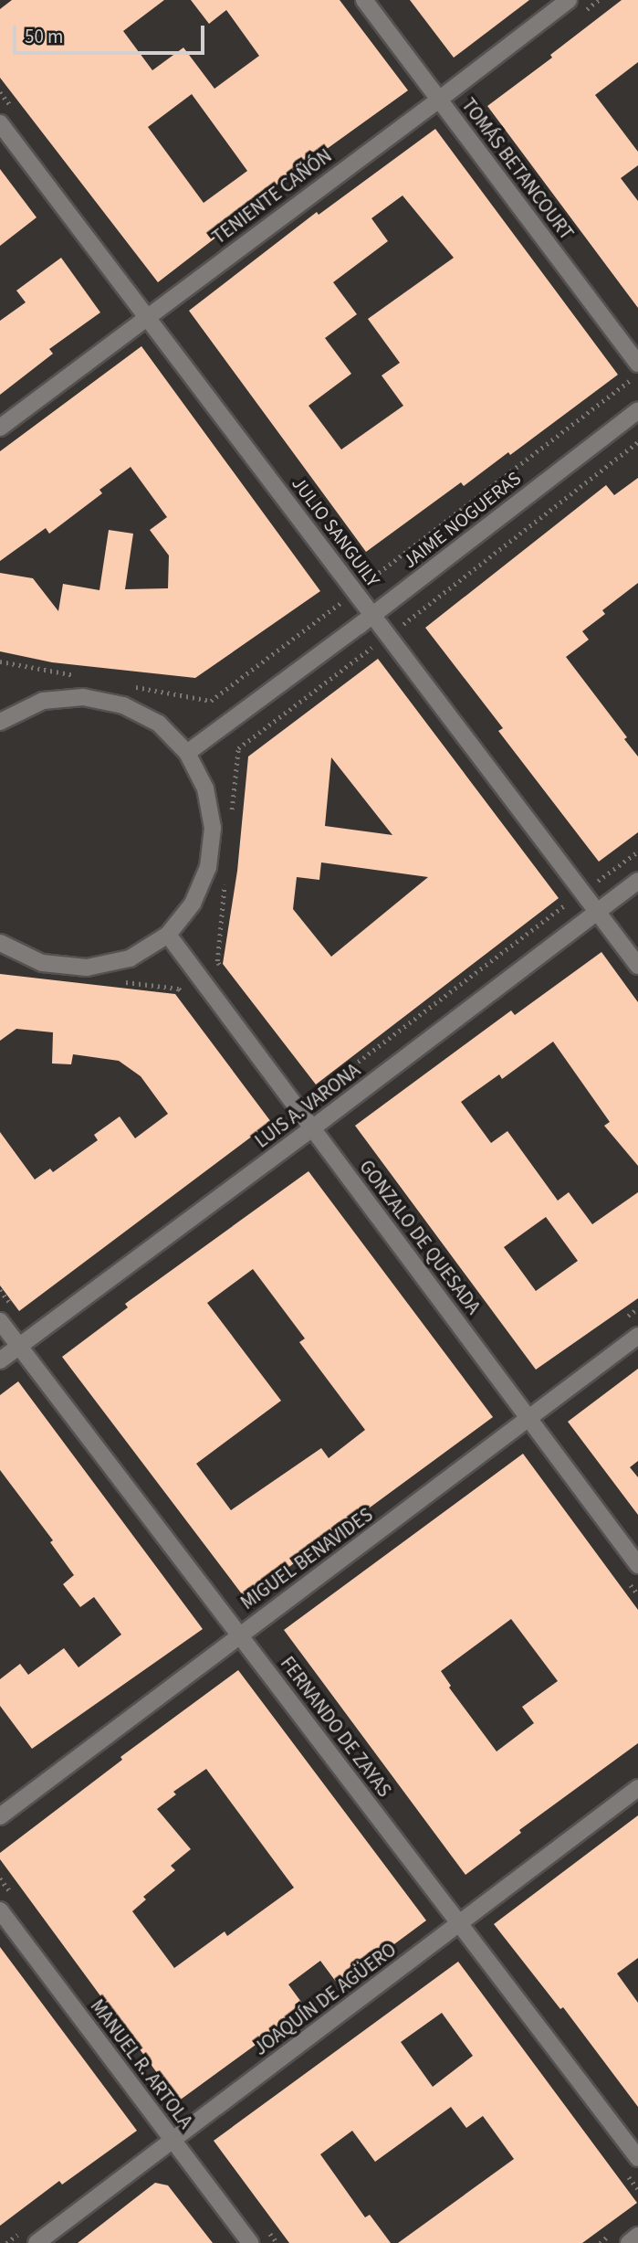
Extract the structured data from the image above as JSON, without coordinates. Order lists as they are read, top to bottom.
{
  "streets": {
    "street": [
      "TOMÁS BETANCOURT",
      "TENIENTE CAÑÓN",
      "JAIME NOGUERAS",
      "JULIO SANGUILY",
      "LUIS A. VARONA",
      "GONZALO DE QUESADA",
      "MIGUEL BENAVIDES",
      "FERNANDO DE ZAYAS",
      "JOAQUÍN DE AGÜERO",
      "MANUEL R. ARTOLA"
    ]
  },
  "crossings": [
    ["TOMÁS BETANCOURT", "TENIENTE CAÑÓN"],
    ["TENIENTE CAÑÓN", "JULIO SANGUILY"],
    ["JAIME NOGUERAS", "JULIO SANGUILY"],
    ["JULIO SANGUILY", "LUIS A. VARONA"],
    ["LUIS A. VARONA", "GONZALO DE QUESADA"],
    ["LUIS A. VARONA", "FERNANDO DE ZAYAS"],
    ["GONZALO DE QUESADA", "MIGUEL BENAVIDES"],
    ["MIGUEL BENAVIDES", "FERNANDO DE ZAYAS"],
    ["FERNANDO DE ZAYAS", "JOAQUÍN DE AGÜERO"],
    ["JOAQUÍN DE AGÜERO", "MANUEL R. ARTOLA"]
  ],
  "scale_bar": "50 m"
}
